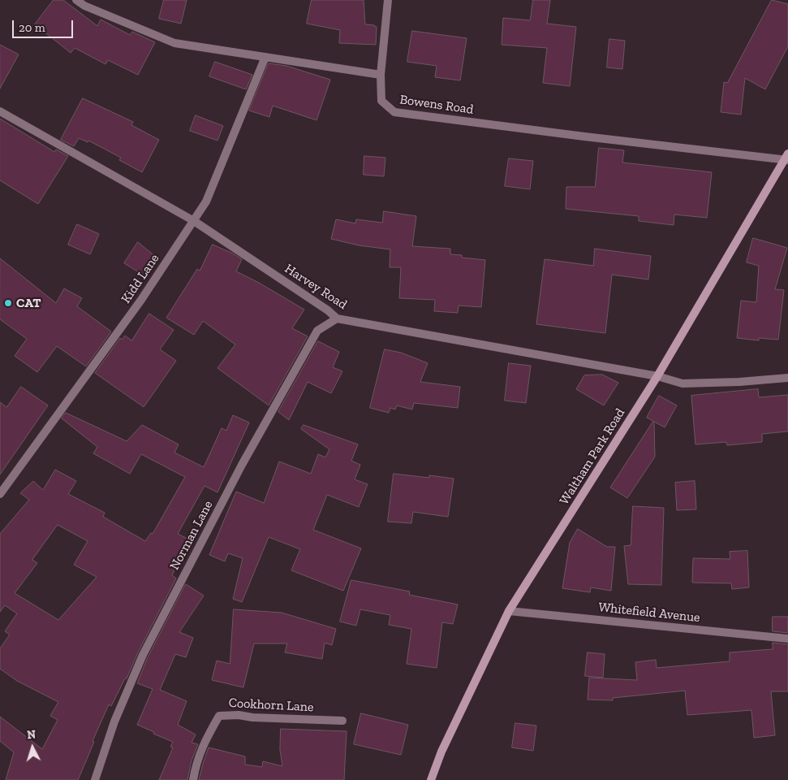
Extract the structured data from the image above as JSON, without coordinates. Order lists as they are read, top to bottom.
{
  "streets": {
    "main road": ["Waltham Park Road"],
    "street": [
      "Bowens Road",
      "Kidd Lane",
      "Harvey Road",
      "Norman Lane",
      "Whitefield Avenue",
      "Cookhorn Lane"
    ]
  },
  "crossings": [
    ["Bowens Road", "Waltham Park Road"],
    ["Kidd Lane", "Harvey Road"],
    ["Harvey Road", "Waltham Park Road"],
    ["Harvey Road", "Norman Lane"],
    ["Waltham Park Road", "Whitefield Avenue"]
  ],
  "places": ["CAT"],
  "scale_bar": "20 m",
  "north": "top"
}
